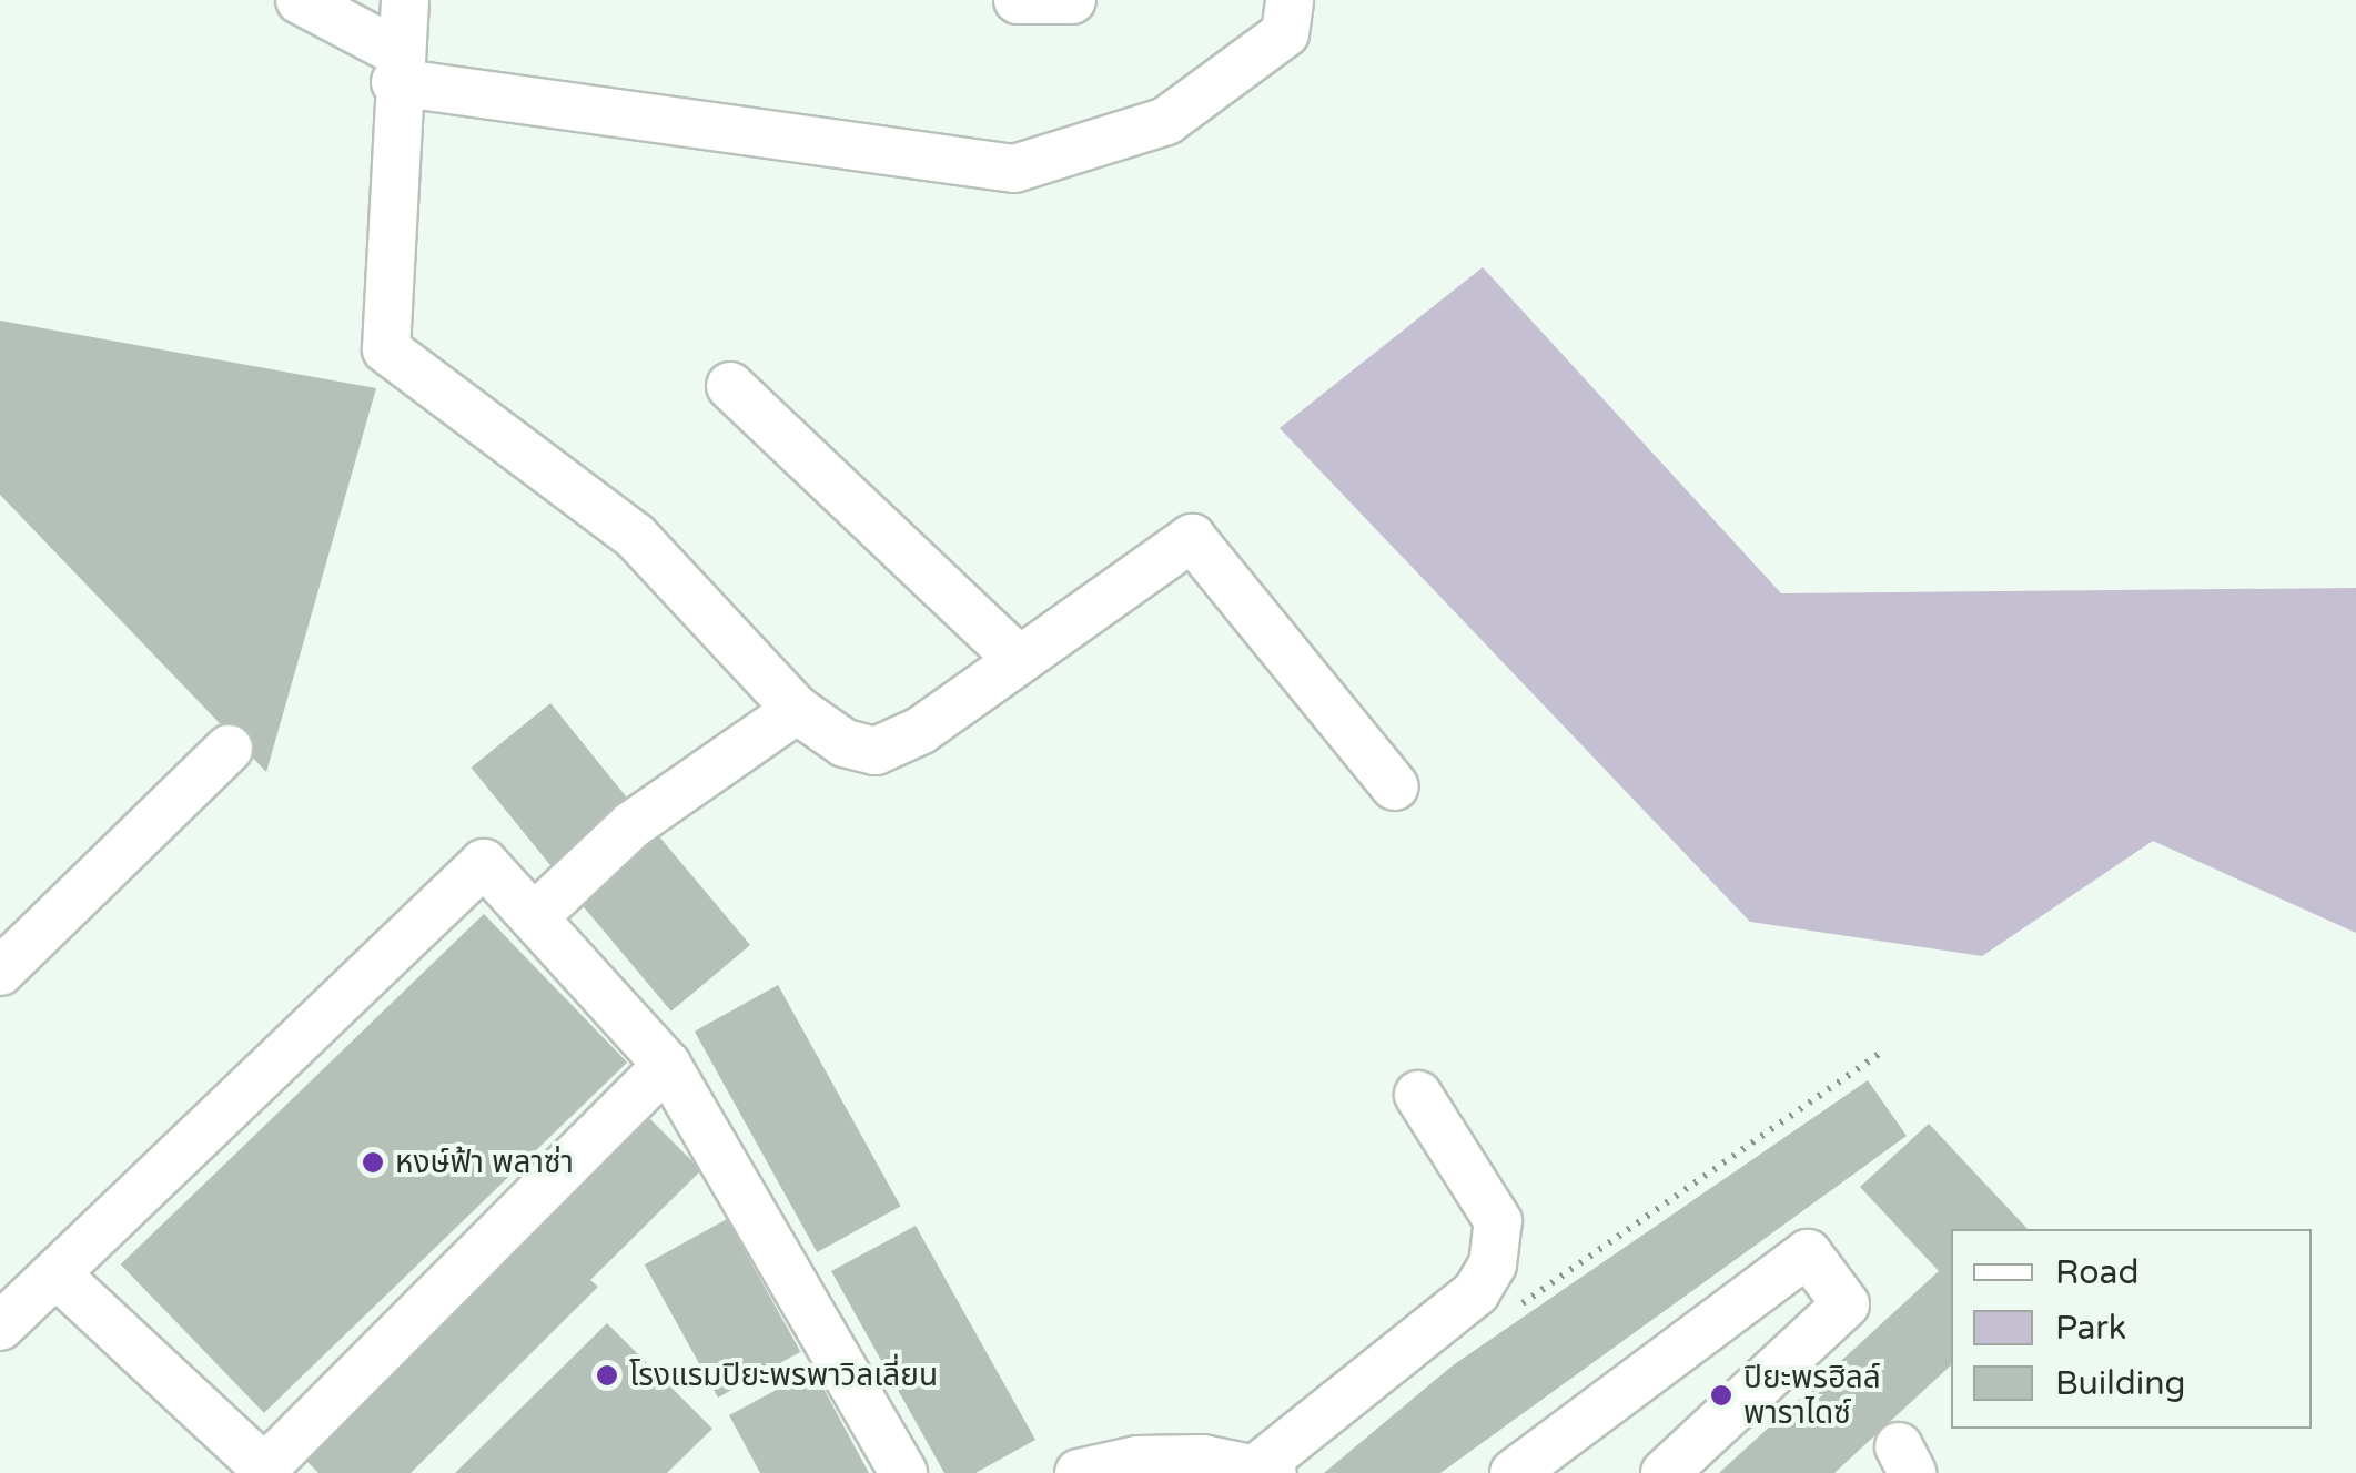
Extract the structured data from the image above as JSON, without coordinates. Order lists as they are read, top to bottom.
{
  "places": ["หงษ์ฟ้า พลาซ่า", "โรงแรมปิยะพรพาวิลเลี่ยน", "ปิยะพรฮิลล์ พาราไดซ์"],
  "legend": ["Road", "Park", "Building"]
}
